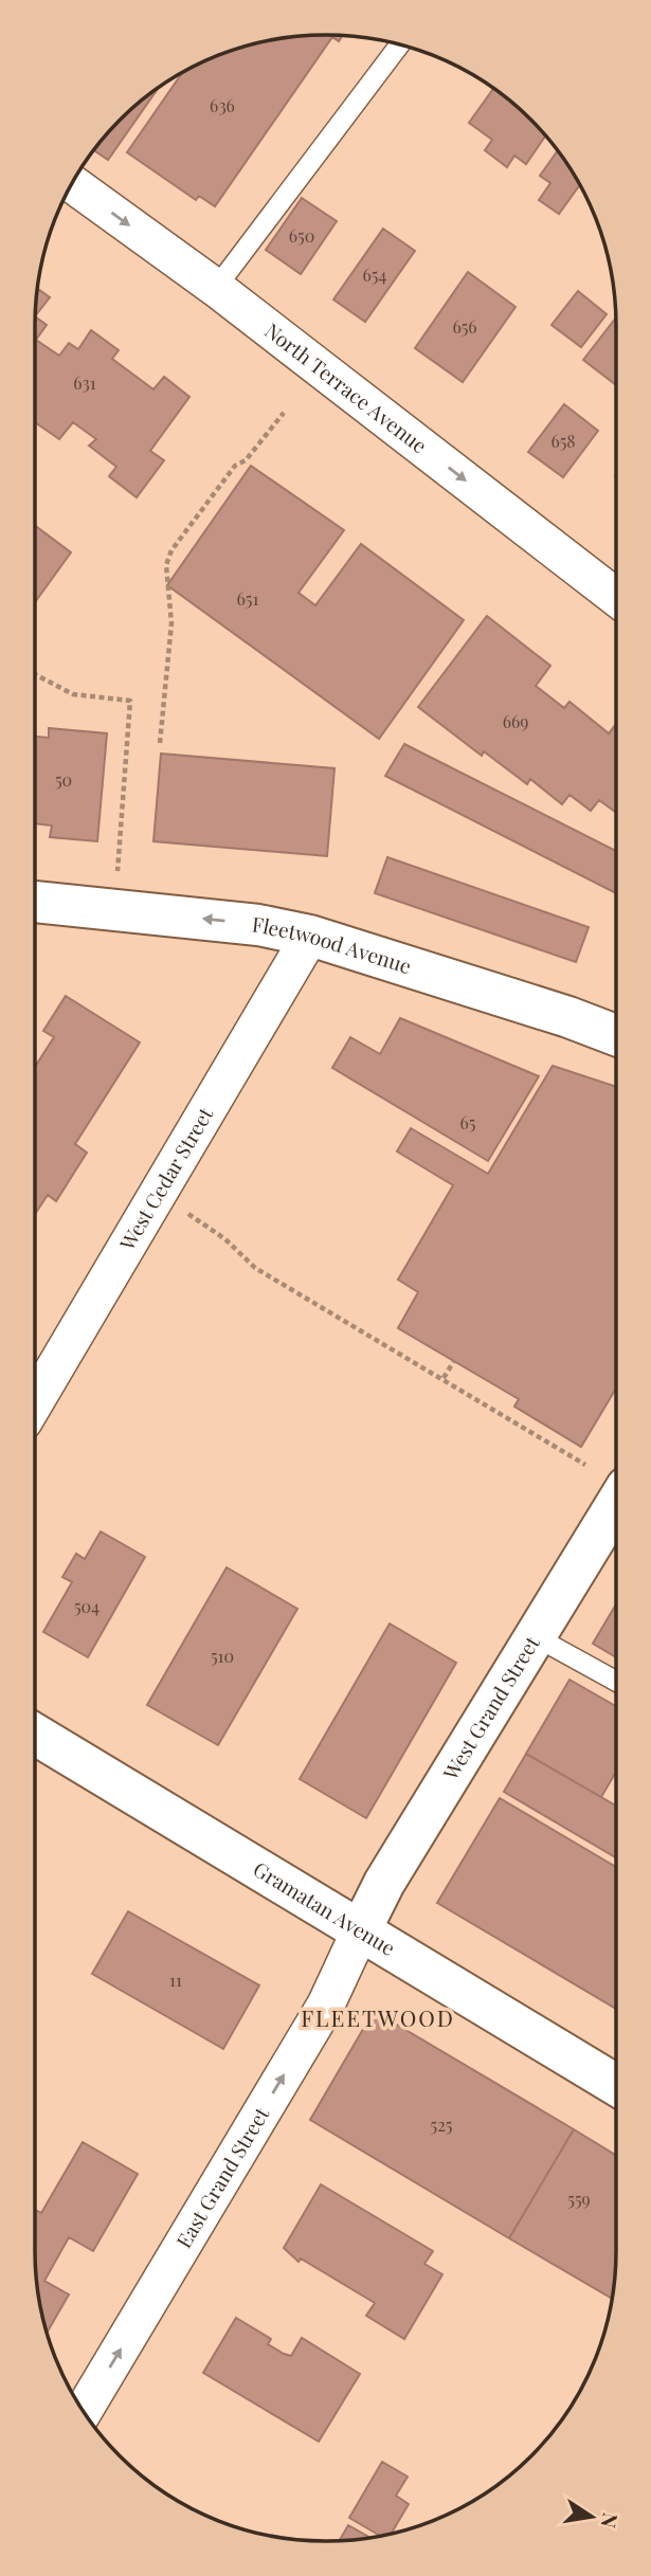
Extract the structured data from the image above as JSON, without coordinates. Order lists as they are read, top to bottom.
{
  "streets": {
    "street": [
      "North Terrace Avenue",
      "Fleetwood Avenue",
      "West Cedar Street",
      "West Grand Street",
      "Gramatan Avenue",
      "East Grand Street"
    ]
  },
  "crossings": [
    ["Fleetwood Avenue", "West Cedar Street"],
    ["West Grand Street", "Gramatan Avenue"],
    ["West Grand Street", "East Grand Street"],
    ["Gramatan Avenue", "East Grand Street"]
  ],
  "one_way": ["North Terrace Avenue", "Fleetwood Avenue", "East Grand Street"],
  "districts": ["FLEETWOOD"],
  "house_numbers": [
    "636",
    "650",
    "654",
    "656",
    "631",
    "658",
    "651",
    "669",
    "50",
    "65",
    "504",
    "510",
    "11",
    "525",
    "559"
  ],
  "north": "right"
}
